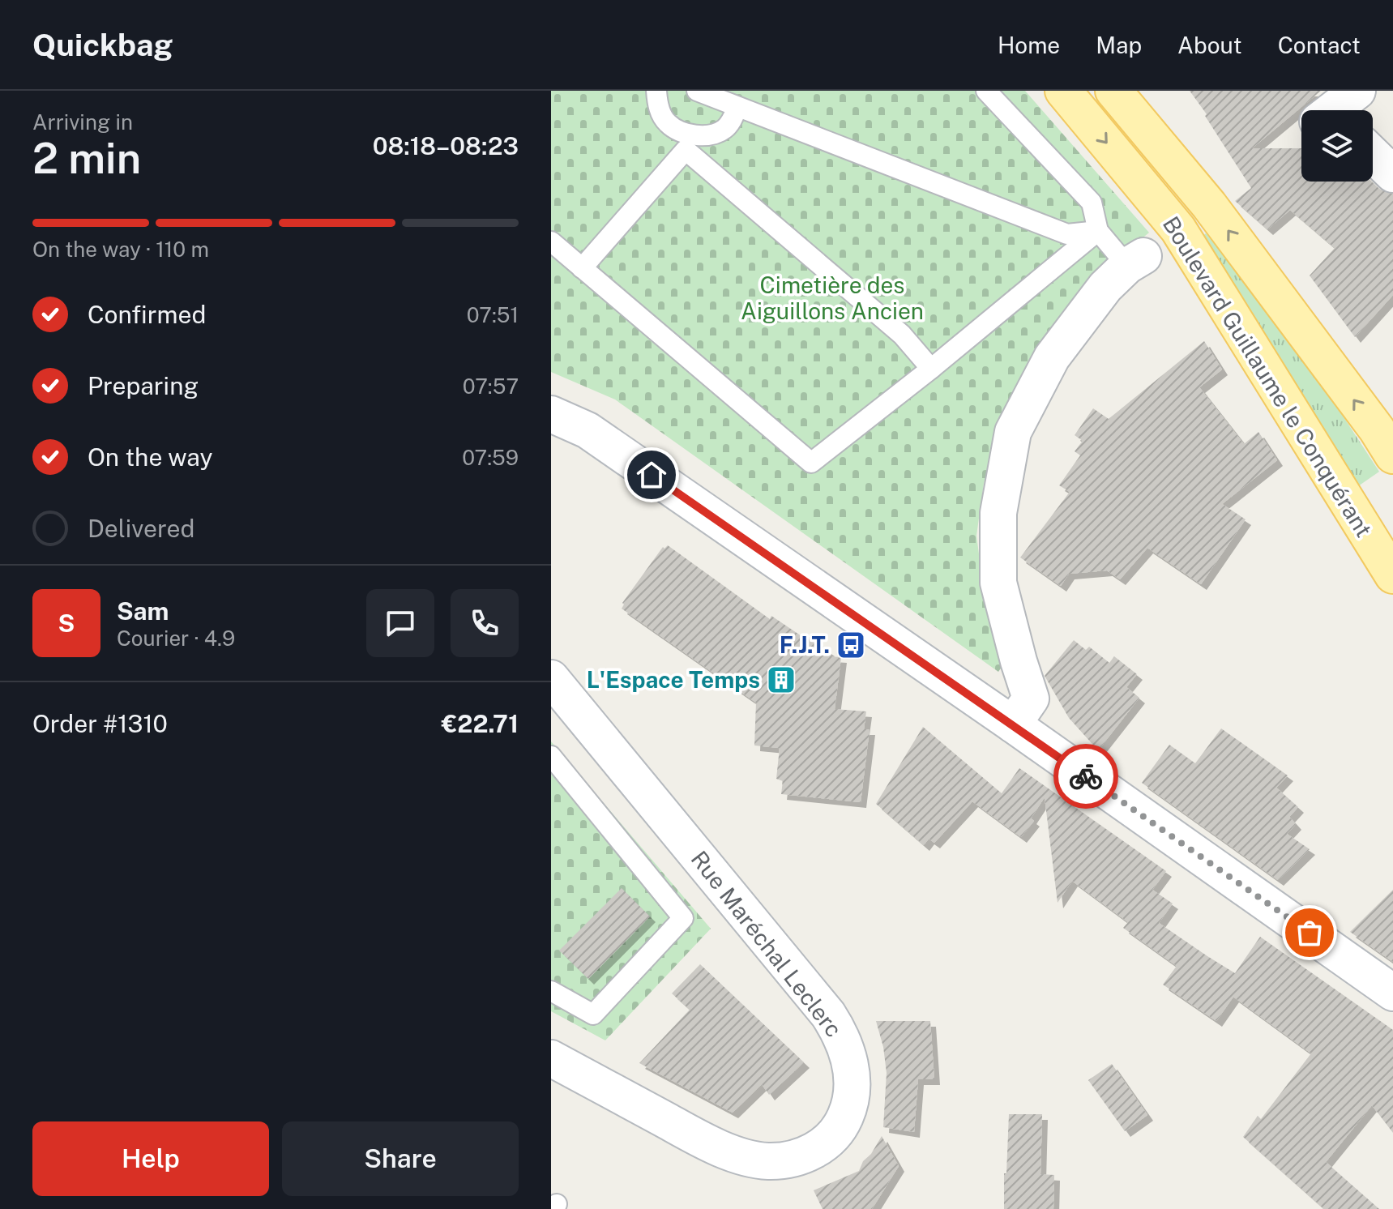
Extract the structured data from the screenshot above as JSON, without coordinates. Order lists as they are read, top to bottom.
{
  "streets": {
    "main road": ["Boulevard Guillaume le Conquérant", "Rue Maréchal Leclerc"]
  },
  "parks": ["Cimetière des Aiguillons Ancien"],
  "places": {
    "bus stop": ["F.J.T."],
    "building": ["L'Espace Temps"]
  },
  "page": {
    "header": "Quickbag",
    "nav": [
      "Home",
      "Map",
      "About",
      "Contact"
    ],
    "heading": ["2 min", "Arriving in", "08:18–08:23"],
    "panel": [
      "Sam",
      "Courier · 4.9",
      "Order #1310",
      "€22.71"
    ],
    "bar": "On the way · 110 m",
    "list": [
      ["Confirmed", "07:51"],
      ["Preparing", "07:57"],
      ["On the way", "07:59"],
      "Delivered"
    ],
    "round": "S",
    "buttons": ["Help", "Share"]
  }
}
